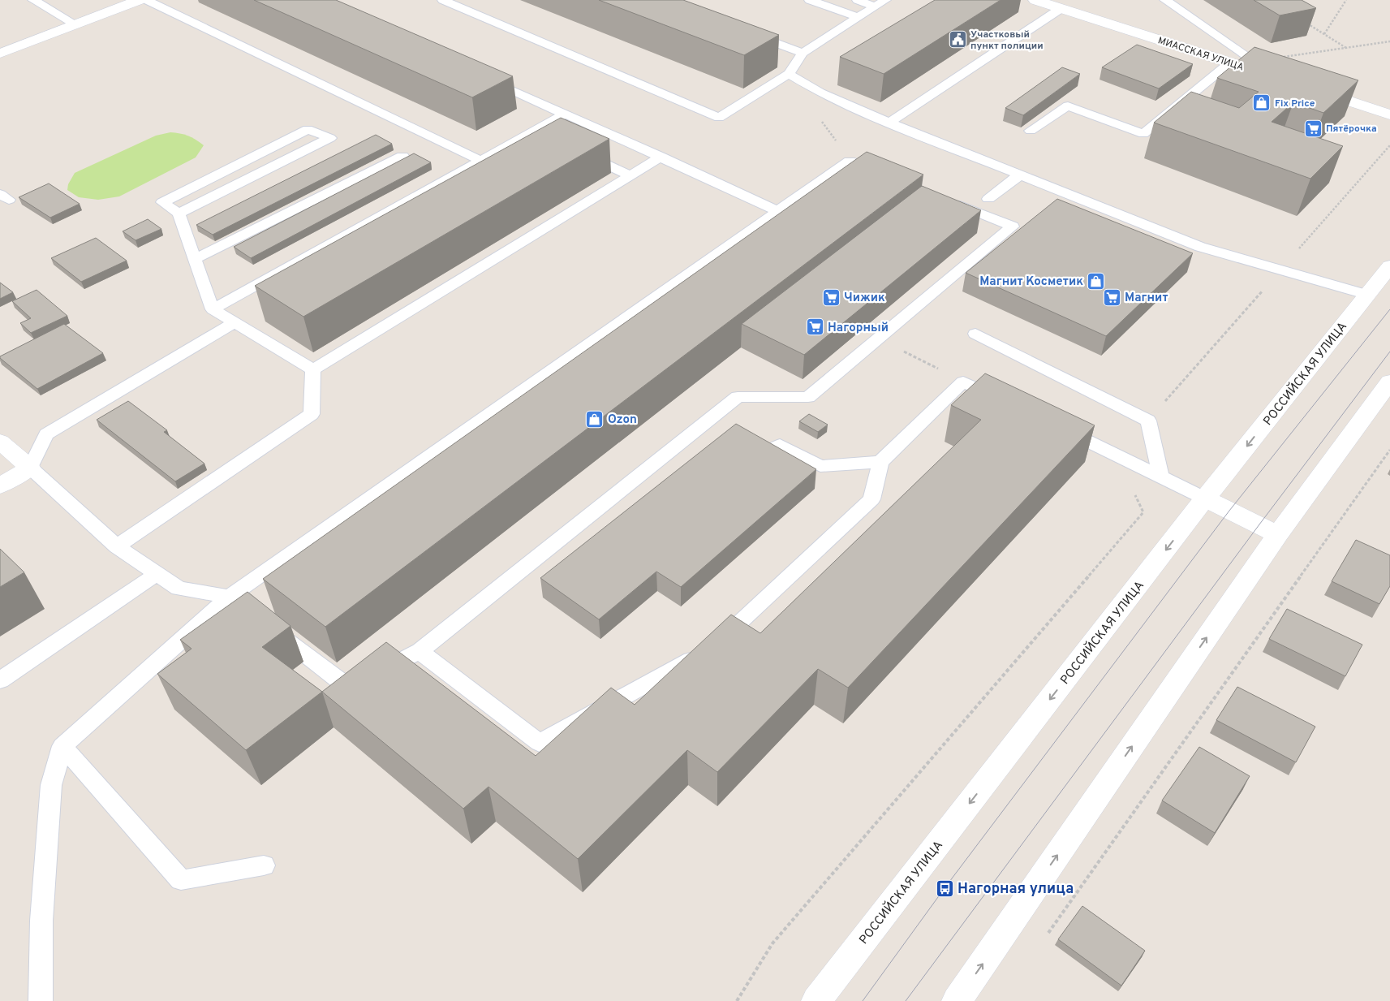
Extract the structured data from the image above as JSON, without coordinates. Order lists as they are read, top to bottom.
{
  "streets": {
    "main road": ["МИАССКАЯ УЛИЦА", "РОССИЙСКАЯ УЛИЦА"]
  },
  "places": {
    "public building": ["Участковый пункт полиции"],
    "shop": ["Fix Price", "Магнит Косметик", "Ozon"],
    "supermarket": [
      "Пятёрочка",
      "Чижик",
      "Магнит",
      "Нагорный"
    ],
    "bus stop": ["Нагорная улица"]
  }
}
